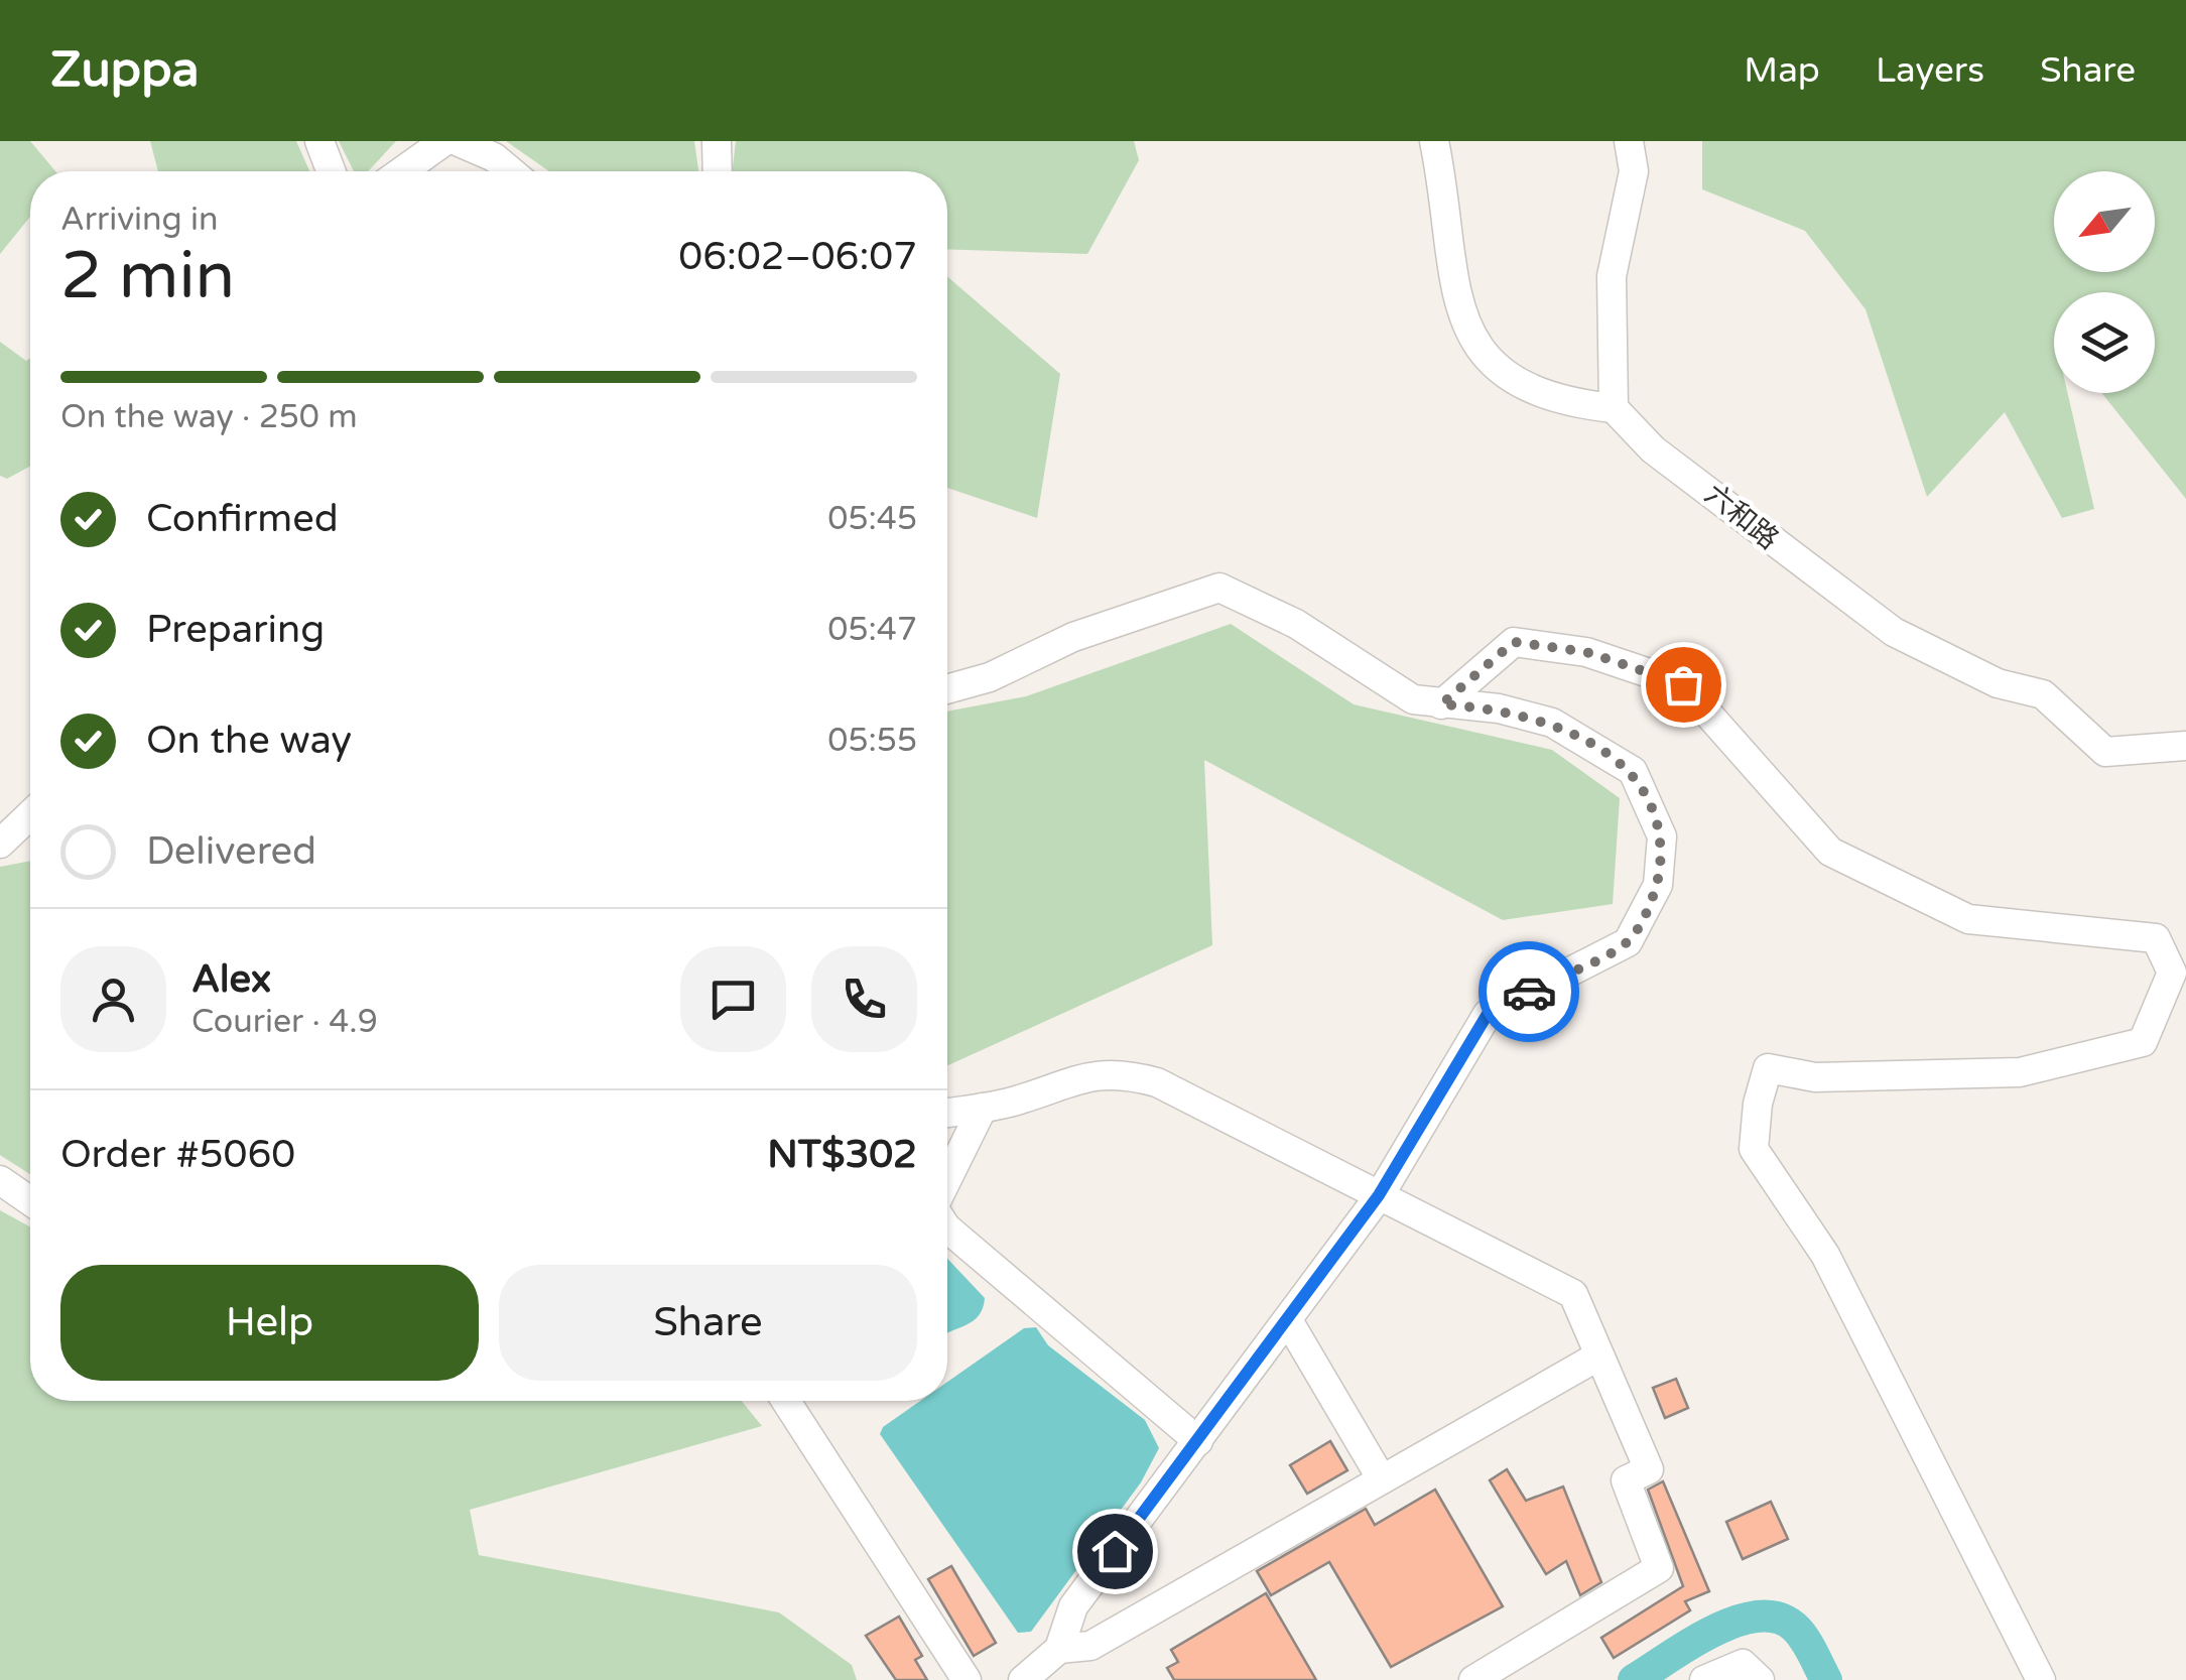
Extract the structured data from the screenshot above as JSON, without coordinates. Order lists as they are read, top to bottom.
{
  "streets": {
    "street": ["六和路"]
  },
  "north": "bottom left",
  "page": {
    "header": "Zuppa",
    "nav": ["Map", "Layers", "Share"],
    "heading": ["2 min", "Arriving in", "06:02–06:07"],
    "panel": [
      "Alex",
      "Courier · 4.9",
      "Order #5060",
      "NT$302"
    ],
    "bar": "On the way · 250 m",
    "list": [
      ["Confirmed", "05:45"],
      ["Preparing", "05:47"],
      ["On the way", "05:55"],
      "Delivered"
    ],
    "buttons": ["Help", "Share"]
  }
}
